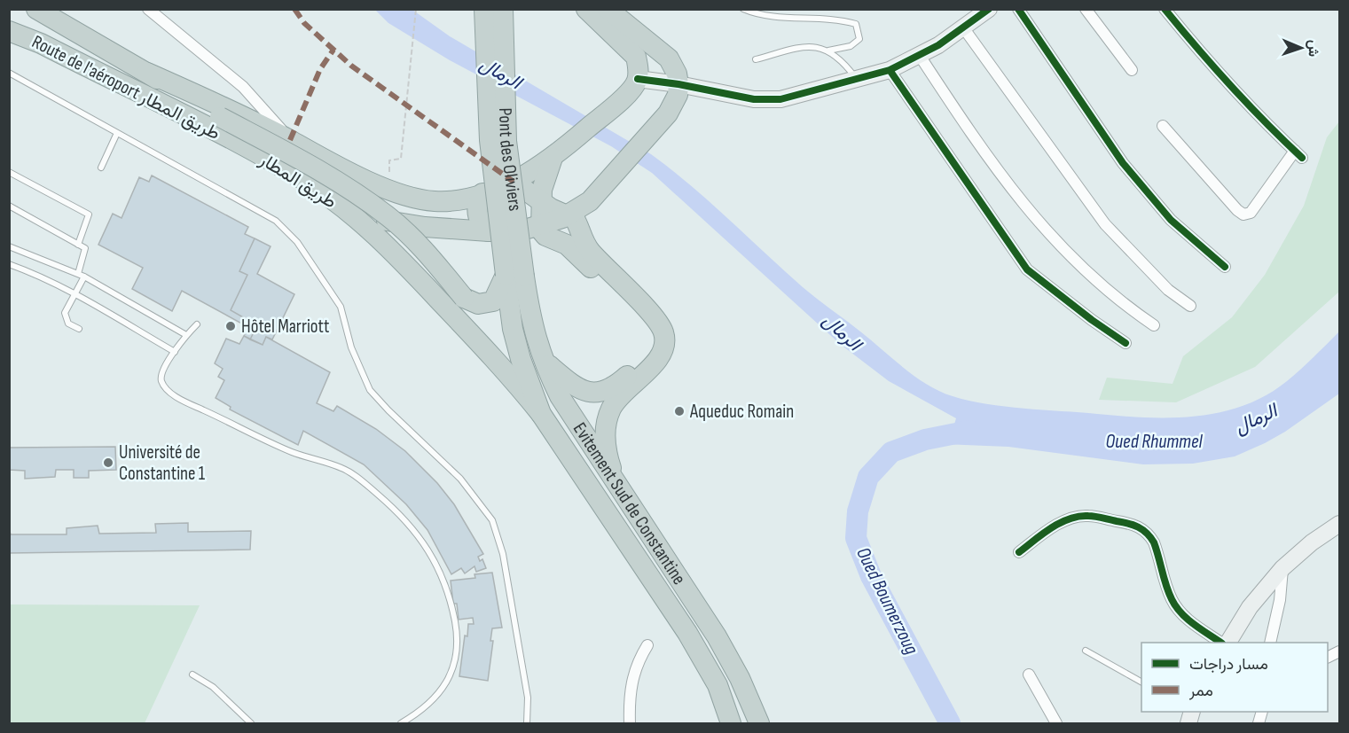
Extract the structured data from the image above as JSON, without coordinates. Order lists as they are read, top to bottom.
{
  "streets": {
    "highway": [
      "Route de l'aéroport طريق المطار",
      "Pont des Oliviers",
      "طريق المطار",
      "Evitement Sud de Constantine"
    ]
  },
  "crossings": [
    ["Route de l'aéroport طريق المطار", "Pont des Oliviers"],
    ["Route de l'aéroport طريق المطار", "طريق المطار"],
    ["Route de l'aéroport طريق المطار", "Evitement Sud de Constantine"],
    ["Pont des Oliviers", "Evitement Sud de Constantine"],
    ["طريق المطار", "Evitement Sud de Constantine"]
  ],
  "water": ["الرمال", "Oued Rhummel", "Oued Boumerzoug"],
  "places": ["Hôtel Marriott", "Aqueduc Romain", "Université de Constantine 1"],
  "legend": ["مسار دراجات", "ممر"],
  "north": "right"
}
